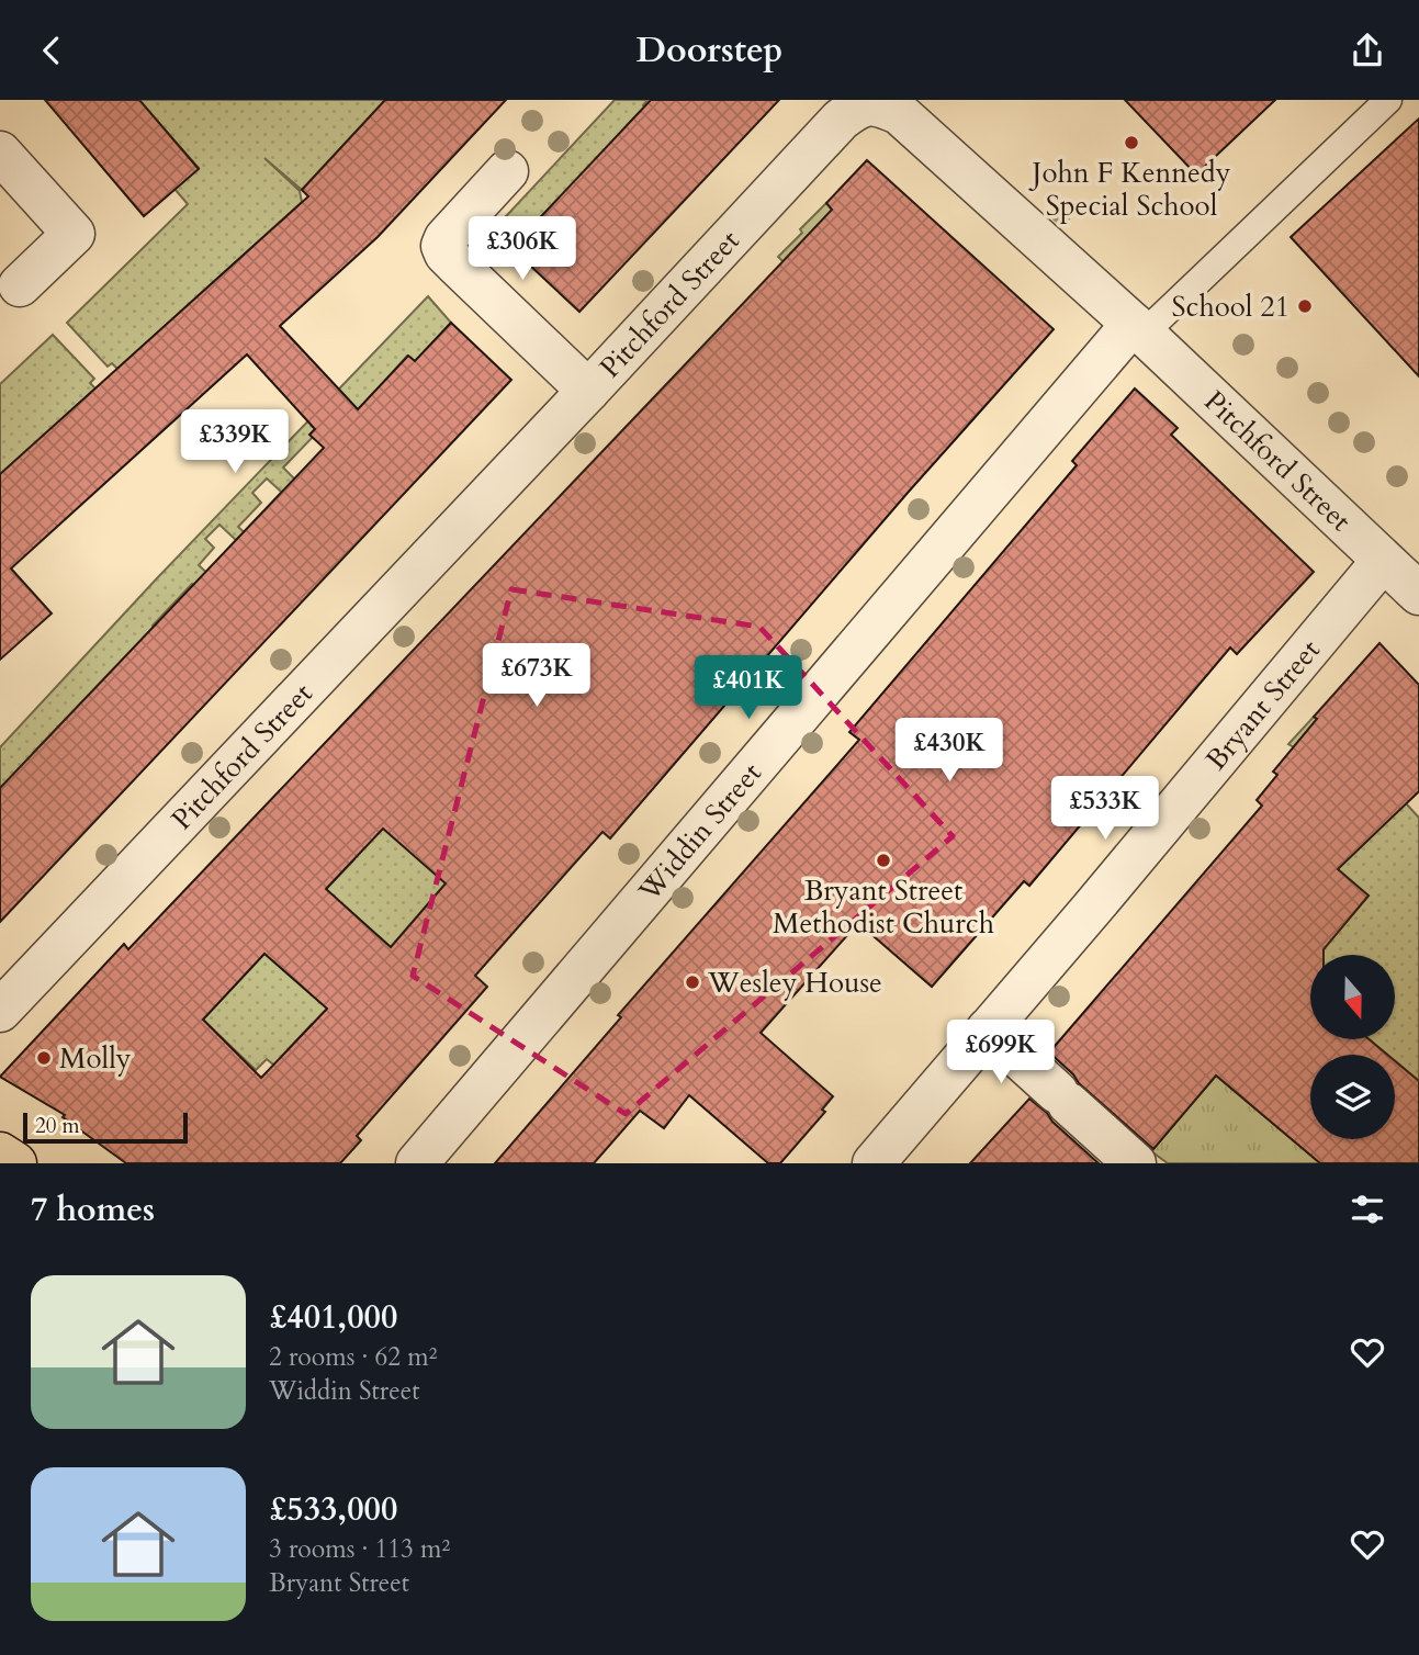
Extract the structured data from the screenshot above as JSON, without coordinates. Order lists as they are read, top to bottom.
{
  "streets": {
    "street": ["Pitchford Street", "Bryant Street", "Widdin Street"]
  },
  "crossings": [
    ["Pitchford Street", "Bryant Street"],
    ["Pitchford Street", "Widdin Street"]
  ],
  "places": [
    "John F Kennedy Special School",
    "School 21",
    "Bryant Street Methodist Church",
    "Wesley House",
    "Molly"
  ],
  "scale_bar": "20 m",
  "north": "bottom",
  "page": {
    "header": "Doorstep",
    "price": [
      "£306K",
      "£339K",
      "£673K",
      "£401K",
      "£430K",
      "£533K",
      "£699K"
    ],
    "scale": "20 m",
    "heading": "7 homes",
    "list": [
      {
        "name": "£401,000",
        "note": "2 rooms · 62 m² · Widdin Street"
      },
      {
        "name": "£533,000",
        "note": "3 rooms · 113 m² · Bryant Street"
      }
    ]
  }
}
